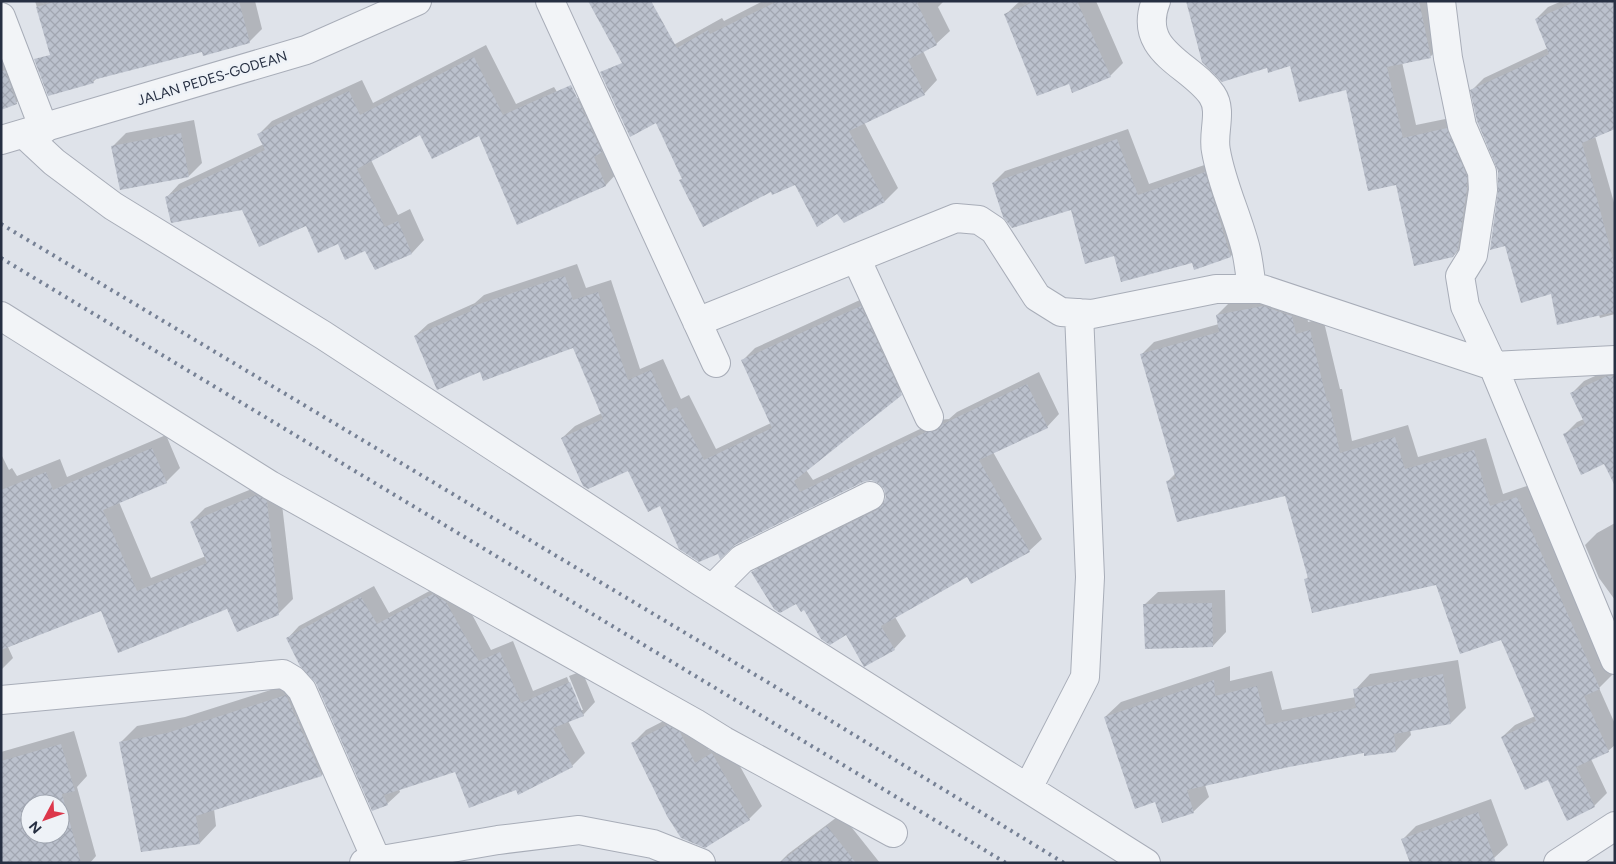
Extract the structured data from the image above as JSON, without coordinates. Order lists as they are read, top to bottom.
{
  "streets": {
    "street": ["JALAN PEDES-GODEAN"]
  },
  "north": "bottom left"
}
